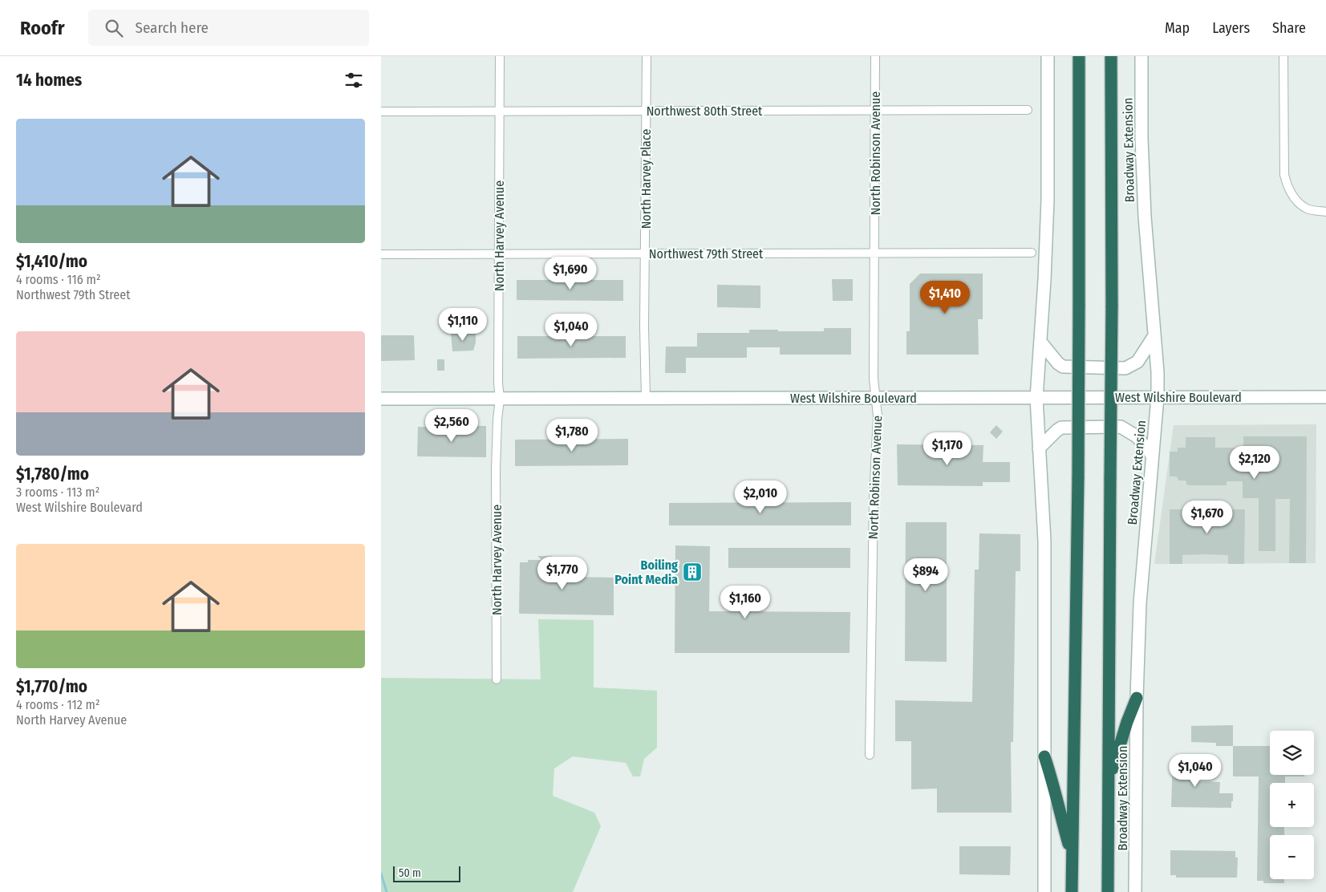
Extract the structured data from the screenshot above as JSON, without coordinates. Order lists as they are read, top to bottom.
{
  "streets": {
    "highway": ["Broadway Extension"],
    "main road": ["West Wilshire Boulevard"],
    "street": [
      "Northwest 80th Street",
      "North Robinson Avenue",
      "North Harvey Place",
      "North Harvey Avenue",
      "Northwest 79th Street"
    ]
  },
  "crossings": [
    ["Northwest 80th Street", "North Robinson Avenue"],
    ["Northwest 80th Street", "North Harvey Place"],
    ["Northwest 80th Street", "North Harvey Avenue"],
    ["Broadway Extension", "West Wilshire Boulevard"],
    ["North Robinson Avenue", "Northwest 79th Street"],
    ["North Robinson Avenue", "West Wilshire Boulevard"],
    ["North Harvey Place", "Northwest 79th Street"],
    ["North Harvey Place", "West Wilshire Boulevard"],
    ["North Harvey Avenue", "Northwest 79th Street"],
    ["North Harvey Avenue", "West Wilshire Boulevard"]
  ],
  "places": {
    "building": ["Boiling Point Media"]
  },
  "scale_bar": "50 m",
  "page": {
    "header": "Roofr",
    "search": "Search here",
    "nav": ["Map", "Layers", "Share"],
    "heading": "14 homes",
    "list": [
      {
        "name": "$1,410/mo",
        "note": "4 rooms · 116 m² · Northwest 79th Street"
      },
      {
        "name": "$1,780/mo",
        "note": "3 rooms · 113 m² · West Wilshire Boulevard"
      },
      {
        "name": "$1,770/mo",
        "note": "4 rooms · 112 m² · North Harvey Avenue"
      }
    ],
    "price": [
      "$1,690",
      "$1,410",
      "$1,110",
      "$1,040",
      "$2,560",
      "$1,780",
      "$1,170",
      "$2,120",
      "$2,010",
      "$1,670",
      "$1,770",
      "$894",
      "$1,160",
      "$1,040"
    ],
    "map_buttons": ["+", "−"],
    "scale": "50 m"
  }
}
